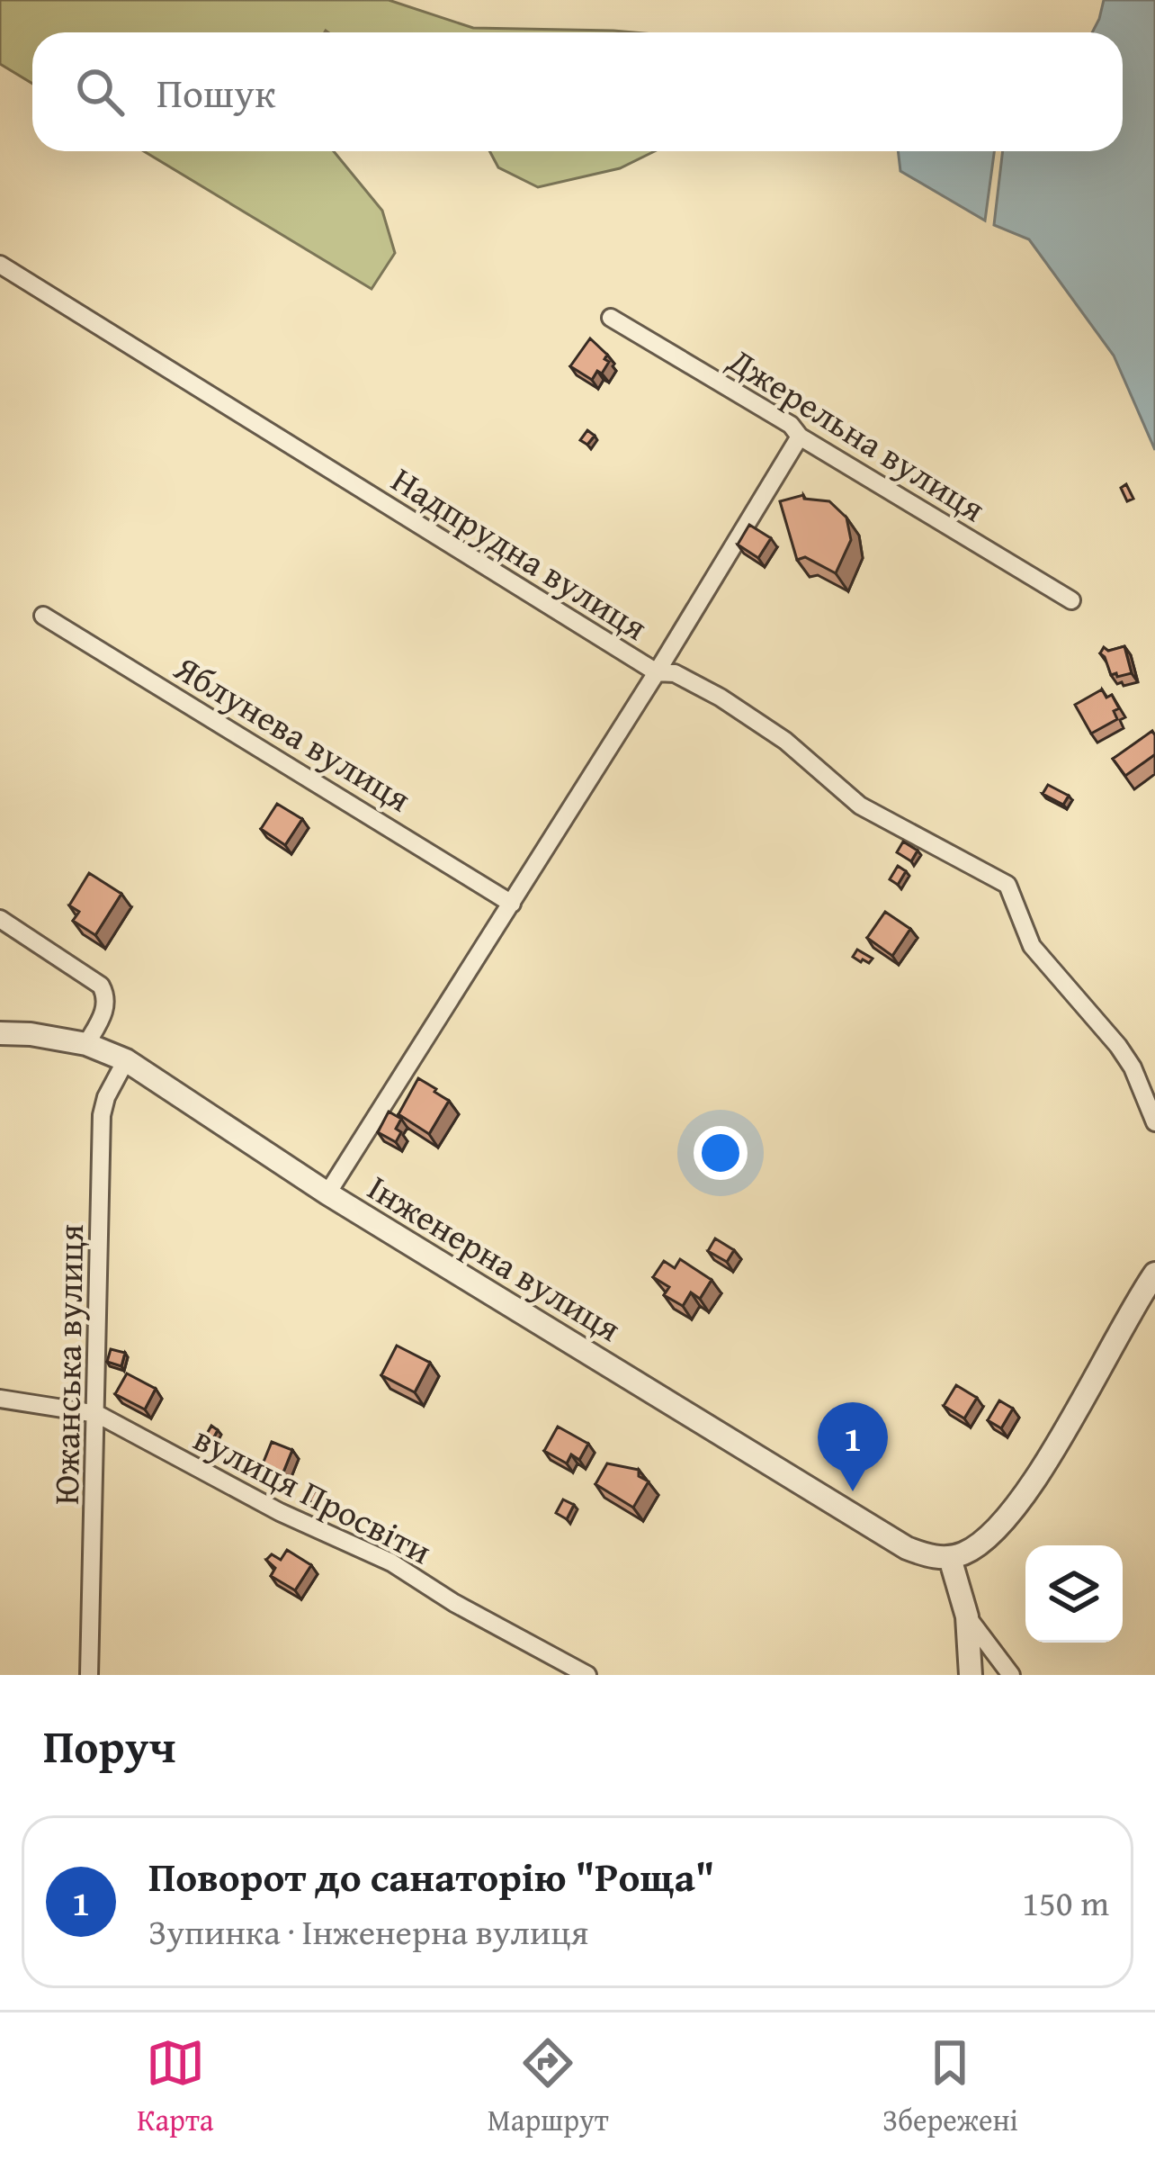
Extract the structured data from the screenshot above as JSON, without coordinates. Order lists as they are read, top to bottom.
{
  "streets": {
    "street": [
      "Джерельна вулиця",
      "Надпрудна вулиця",
      "Яблунева вулиця",
      "Інженерна вулиця",
      "Южанська вулиця",
      "вулиця Просвіти"
    ]
  },
  "crossings": [
    ["Інженерна вулиця", "Южанська вулиця"],
    ["Южанська вулиця", "вулиця Просвіти"]
  ],
  "page": {
    "search": "Пошук",
    "pins": "1",
    "heading": "Поруч",
    "list": [
      {
        "mark": "1",
        "name": "Поворот до санаторію \"Роща\"",
        "note": "Зупинка · Інженерна вулиця",
        "value": "150 m"
      }
    ],
    "nav": ["Карта", "Маршрут", "Збережені"]
  }
}
